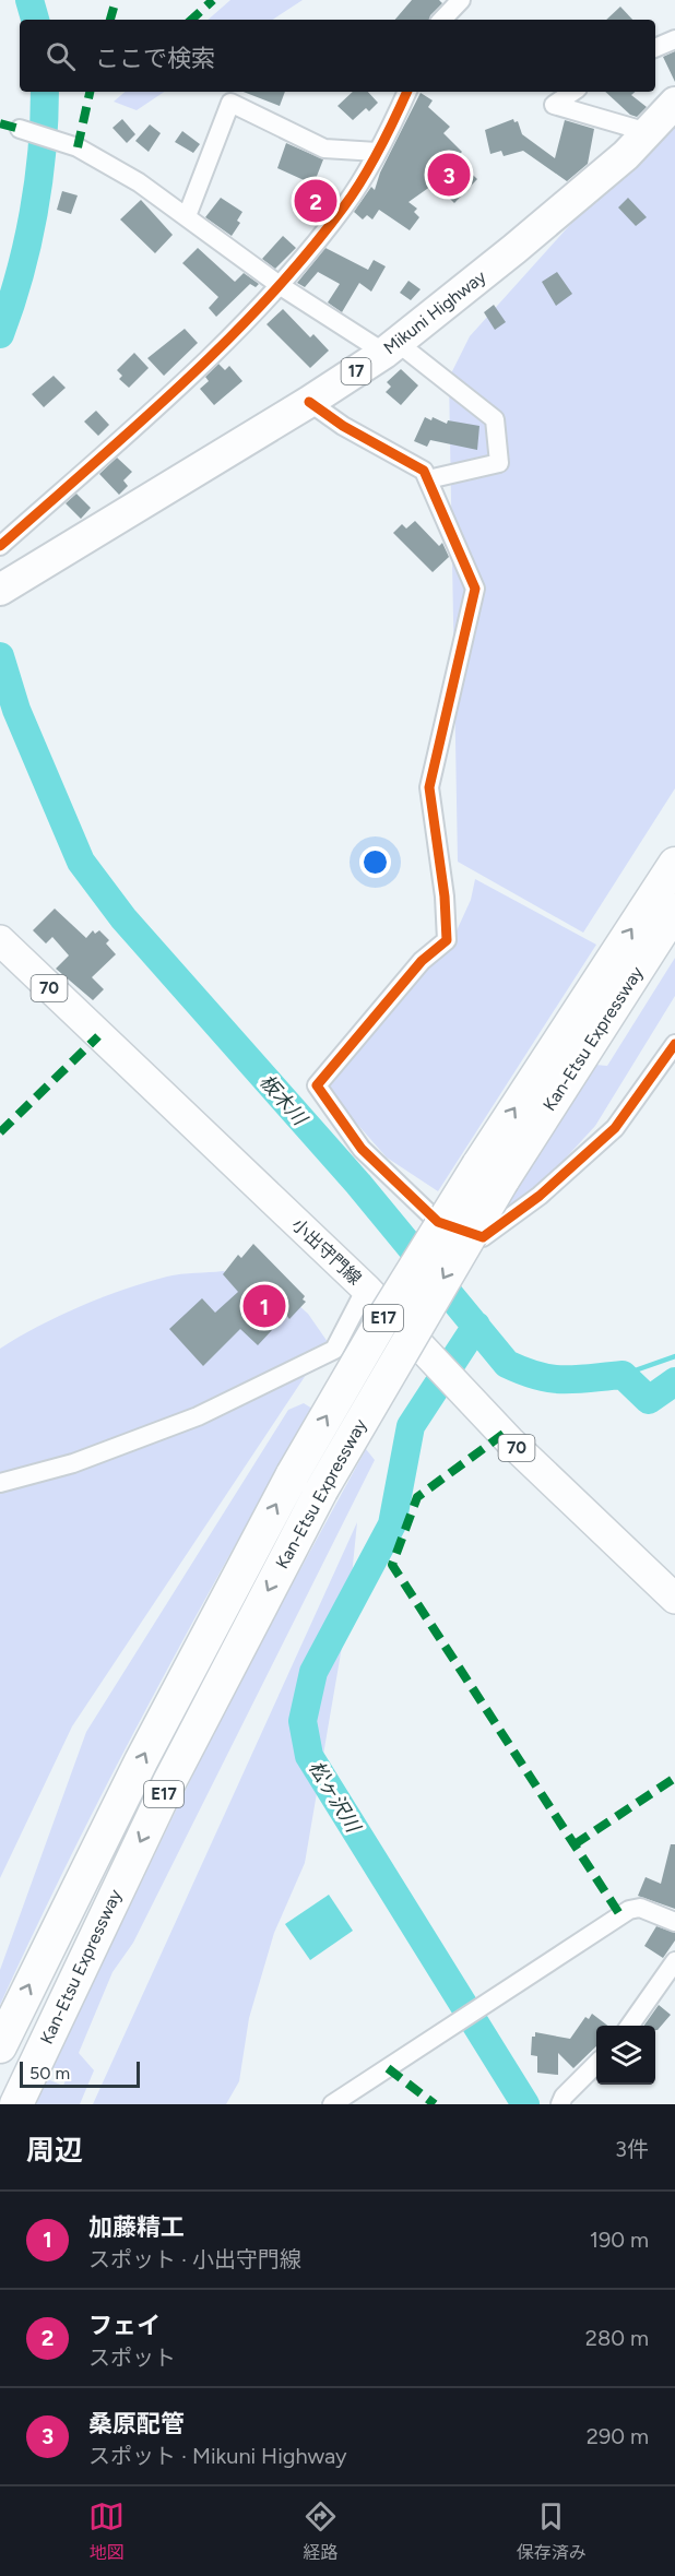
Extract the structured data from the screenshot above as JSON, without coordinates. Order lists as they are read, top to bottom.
{
  "streets": {
    "highway": [
      "Mikuni Highway",
      "17",
      "Kan-Etsu Expressway",
      "E17"
    ],
    "main road": ["70", "小出守門線"]
  },
  "water": ["板木川", "松ヶ沢川"],
  "scale_bar": "50 m",
  "page": {
    "search": "ここで検索",
    "pins": ["3", "2", "1"],
    "scale": "50 m",
    "heading": ["周辺", "3件"],
    "list": [
      {
        "mark": "1",
        "name": "加藤精工",
        "note": "スポット · 小出守門線",
        "value": "190 m"
      },
      {
        "mark": "2",
        "name": "フェイ",
        "note": "スポット",
        "value": "280 m"
      },
      {
        "mark": "3",
        "name": "桑原配管",
        "note": "スポット · Mikuni Highway",
        "value": "290 m"
      }
    ],
    "nav": ["地図", "経路", "保存済み"]
  }
}
